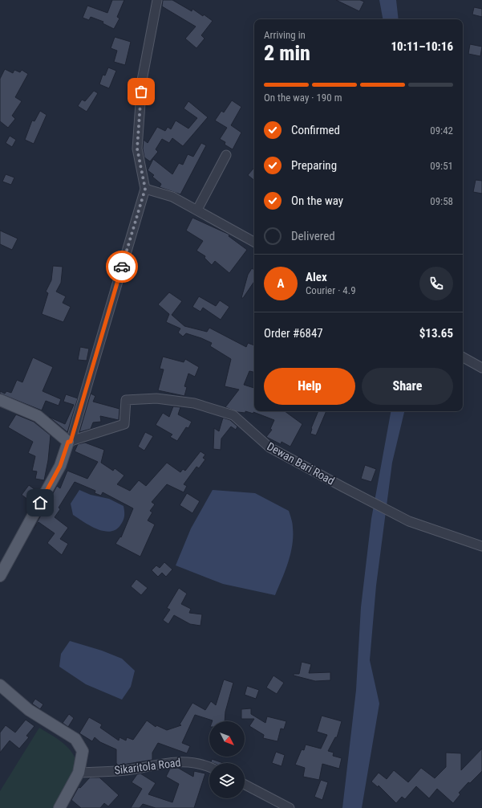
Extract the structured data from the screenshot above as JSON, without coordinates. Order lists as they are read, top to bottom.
{
  "streets": {
    "street": ["Dewan Bari Road", "Sikaritola Road"]
  },
  "north": "bottom right",
  "page": {
    "heading": ["2 min", "Arriving in", "10:11–10:16"],
    "panel": [
      "Alex",
      "Courier · 4.9",
      "Order #6847",
      "$13.65"
    ],
    "bar": "On the way · 190 m",
    "list": [
      ["Confirmed", "09:42"],
      ["Preparing", "09:51"],
      ["On the way", "09:58"],
      "Delivered"
    ],
    "round": "A",
    "buttons": ["Help", "Share"]
  }
}
